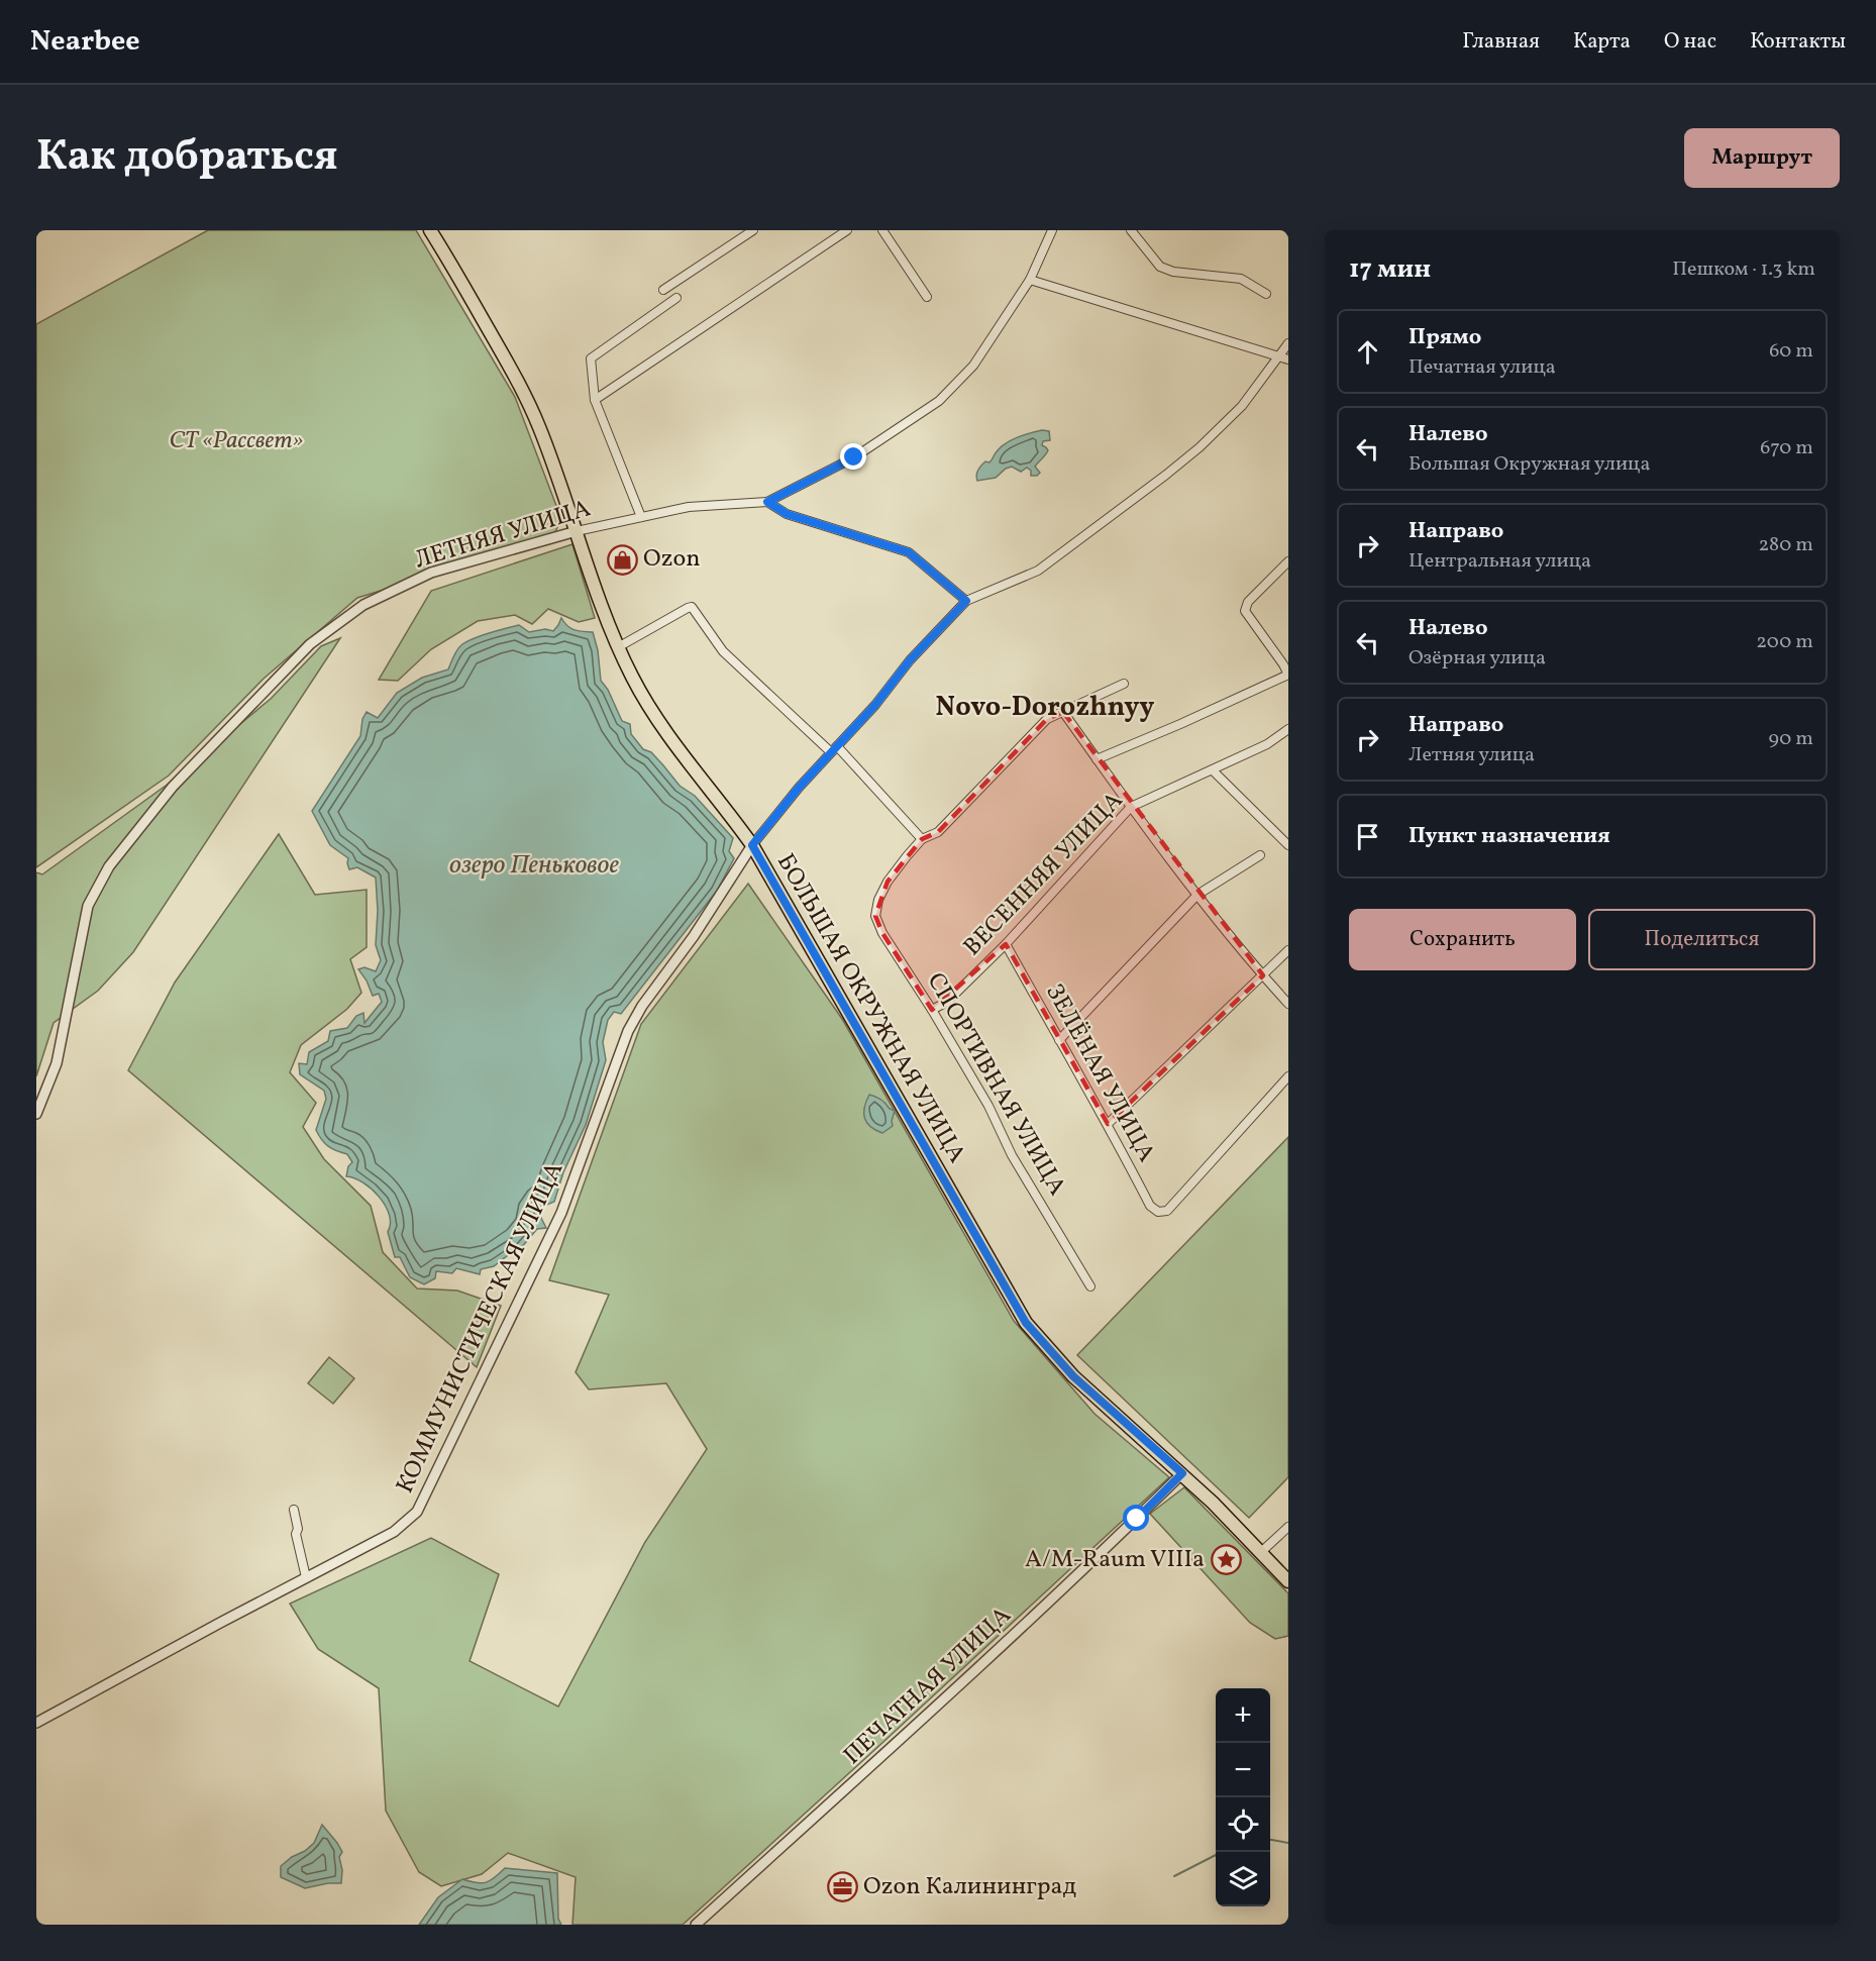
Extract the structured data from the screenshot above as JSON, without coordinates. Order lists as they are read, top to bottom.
{
  "streets": {
    "main road": ["БОЛЬШАЯ ОКРУЖНАЯ УЛИЦА"],
    "street": [
      "ЛЕТНЯЯ УЛИЦА",
      "ВЕСЕННЯЯ УЛИЦА",
      "ЗЕЛЁНАЯ УЛИЦА",
      "СПОРТИВНАЯ УЛИЦА",
      "КОММУНИСТИЧЕСКАЯ УЛИЦА",
      "ПЕЧАТНАЯ УЛИЦА"
    ]
  },
  "crossings": [
    ["ЛЕТНЯЯ УЛИЦА", "БОЛЬШАЯ ОКРУЖНАЯ УЛИЦА"],
    ["ВЕСЕННЯЯ УЛИЦА", "ЗЕЛЁНАЯ УЛИЦА"],
    ["ВЕСЕННЯЯ УЛИЦА", "СПОРТИВНАЯ УЛИЦА"],
    ["БОЛЬШАЯ ОКРУЖНАЯ УЛИЦА", "КОММУНИСТИЧЕСКАЯ УЛИЦА"],
    ["БОЛЬШАЯ ОКРУЖНАЯ УЛИЦА", "ПЕЧАТНАЯ УЛИЦА"]
  ],
  "districts": ["Novo-Dorozhnyy"],
  "water": ["озеро Пеньковое"],
  "parks": ["СТ «Рассвет»"],
  "places": {
    "shop": ["Ozon"],
    "place": ["A/M-Raum VIIIa"],
    "office": ["Ozon Калининград"]
  },
  "page": {
    "header": "Nearbee",
    "nav": [
      "Главная",
      "Карта",
      "О нас",
      "Контакты"
    ],
    "title": "Как добраться",
    "buttons": [
      "Маршрут",
      ["Сохранить", "Поделиться"]
    ],
    "heading": ["17 мин", "Пешком · 1.3 km"],
    "list": [
      ["Прямо", "Печатная улица", "60 m"],
      ["Налево", "Большая Окружная улица", "670 m"],
      ["Направо", "Центральная улица", "280 m"],
      ["Налево", "Озёрная улица", "200 m"],
      ["Направо", "Летняя улица", "90 m"],
      "Пункт назначения"
    ],
    "map_buttons": ["+", "−"]
  }
}
